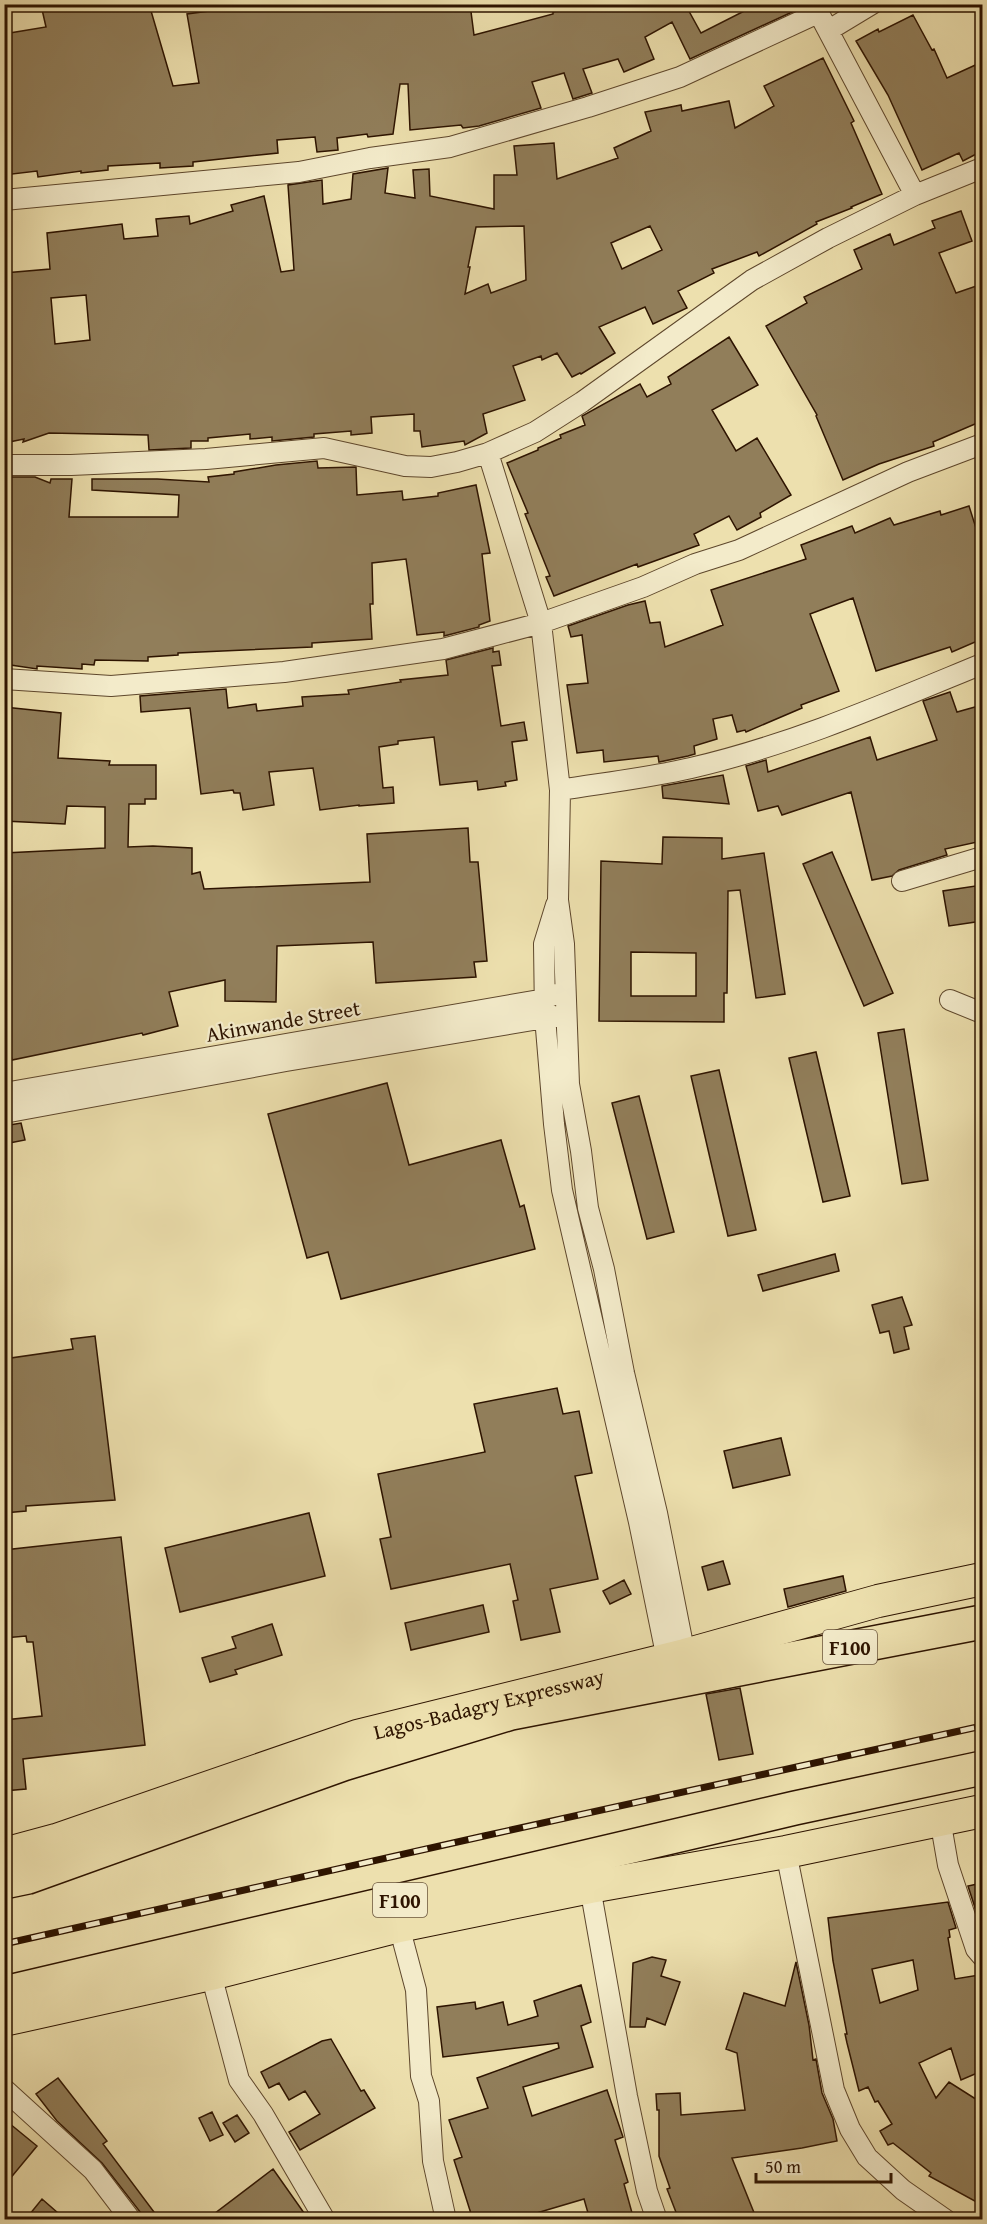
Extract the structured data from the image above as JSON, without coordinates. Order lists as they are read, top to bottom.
{
  "streets": {
    "highway": ["F100", "Lagos-Badagry Expressway"],
    "street": ["Akinwande Street"]
  },
  "scale_bar": "50 m"
}
